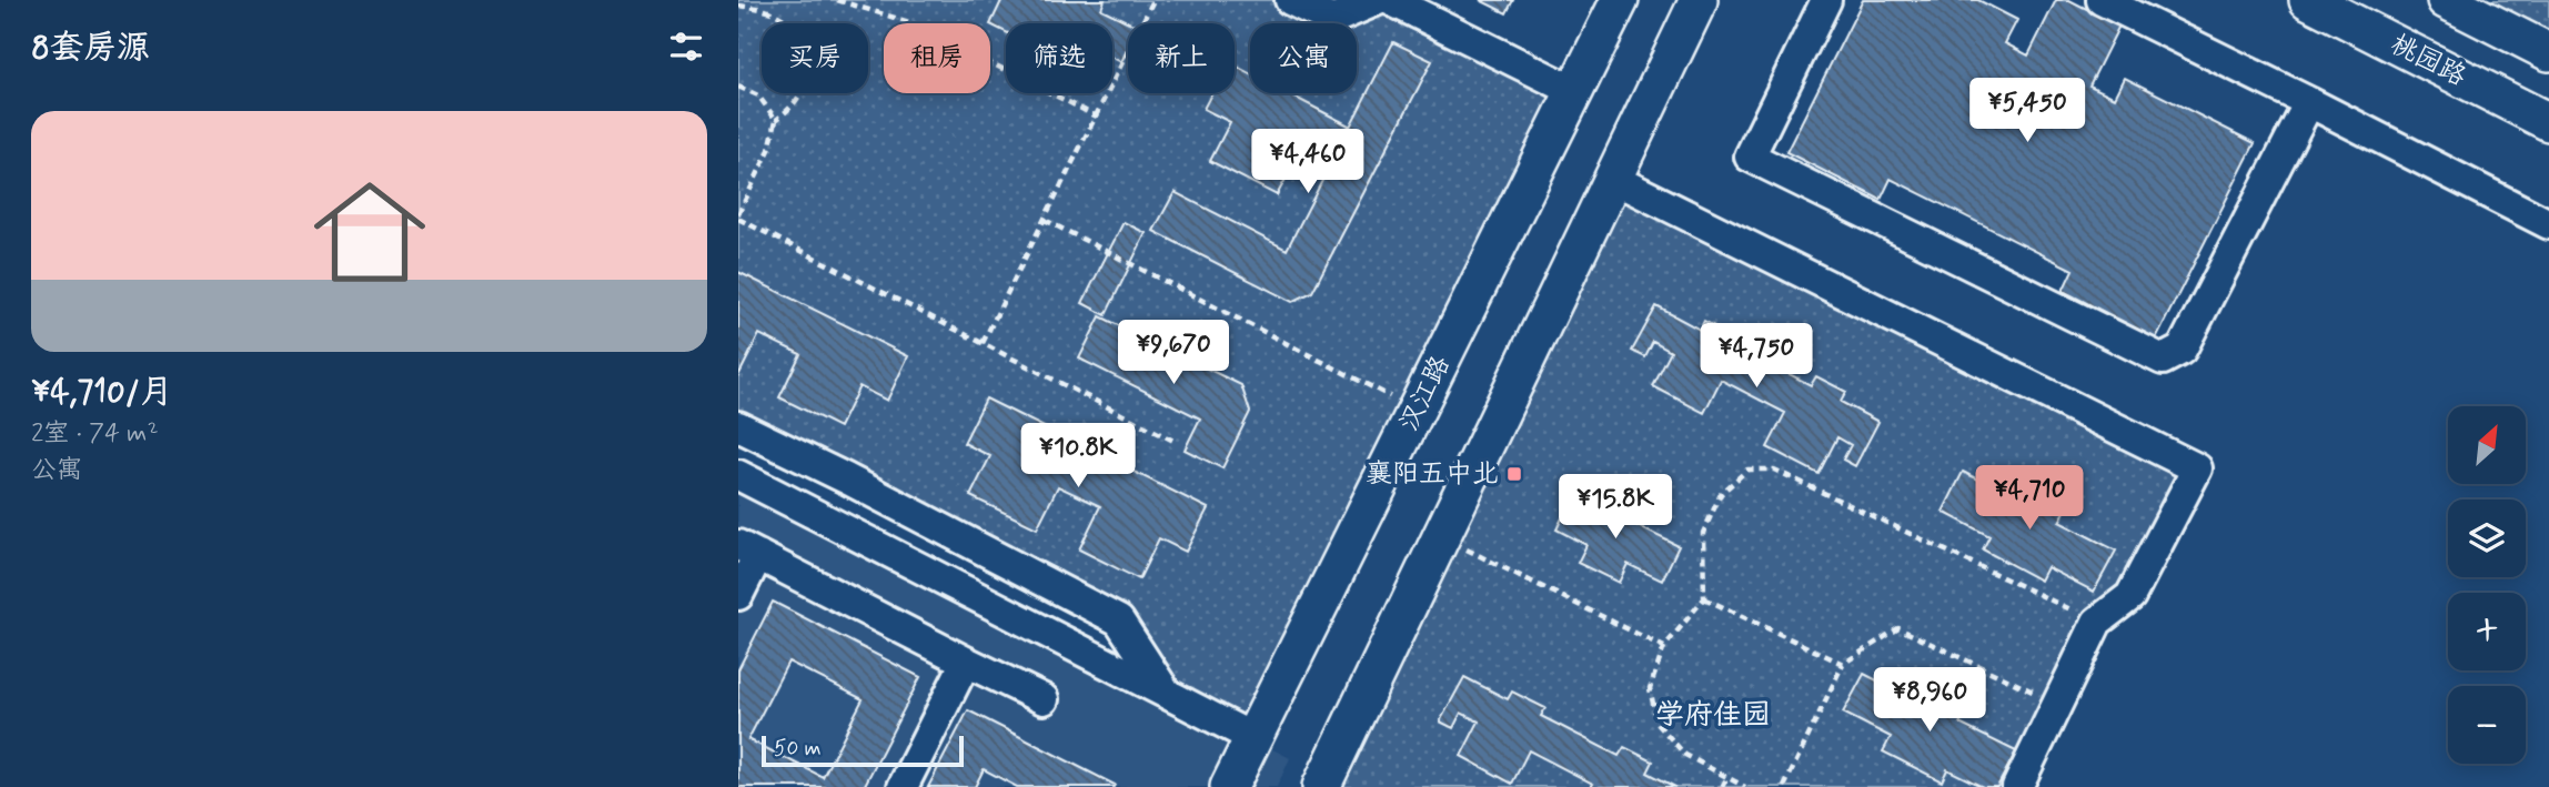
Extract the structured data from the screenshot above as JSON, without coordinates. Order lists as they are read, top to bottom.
{
  "streets": {
    "main road": ["桃园路", "汉江路"]
  },
  "districts": ["学府佳园"],
  "places": {
    "transit": ["襄阳五中北"]
  },
  "scale_bar": "50 m",
  "north": "top right",
  "page": {
    "heading": "8套房源",
    "chip": [
      "买房",
      "租房",
      "筛选",
      "新上",
      "公寓"
    ],
    "price": [
      "¥5,450",
      "¥4,460",
      "¥9,670",
      "¥4,750",
      "¥10.8K",
      "¥4,710",
      "¥15.8K",
      "¥8,960"
    ],
    "list": [
      {
        "name": "¥4,710/月",
        "note": "2室 · 74 m² · 公寓"
      }
    ],
    "map_buttons": ["+", "−"],
    "scale": "50 m"
  }
}
